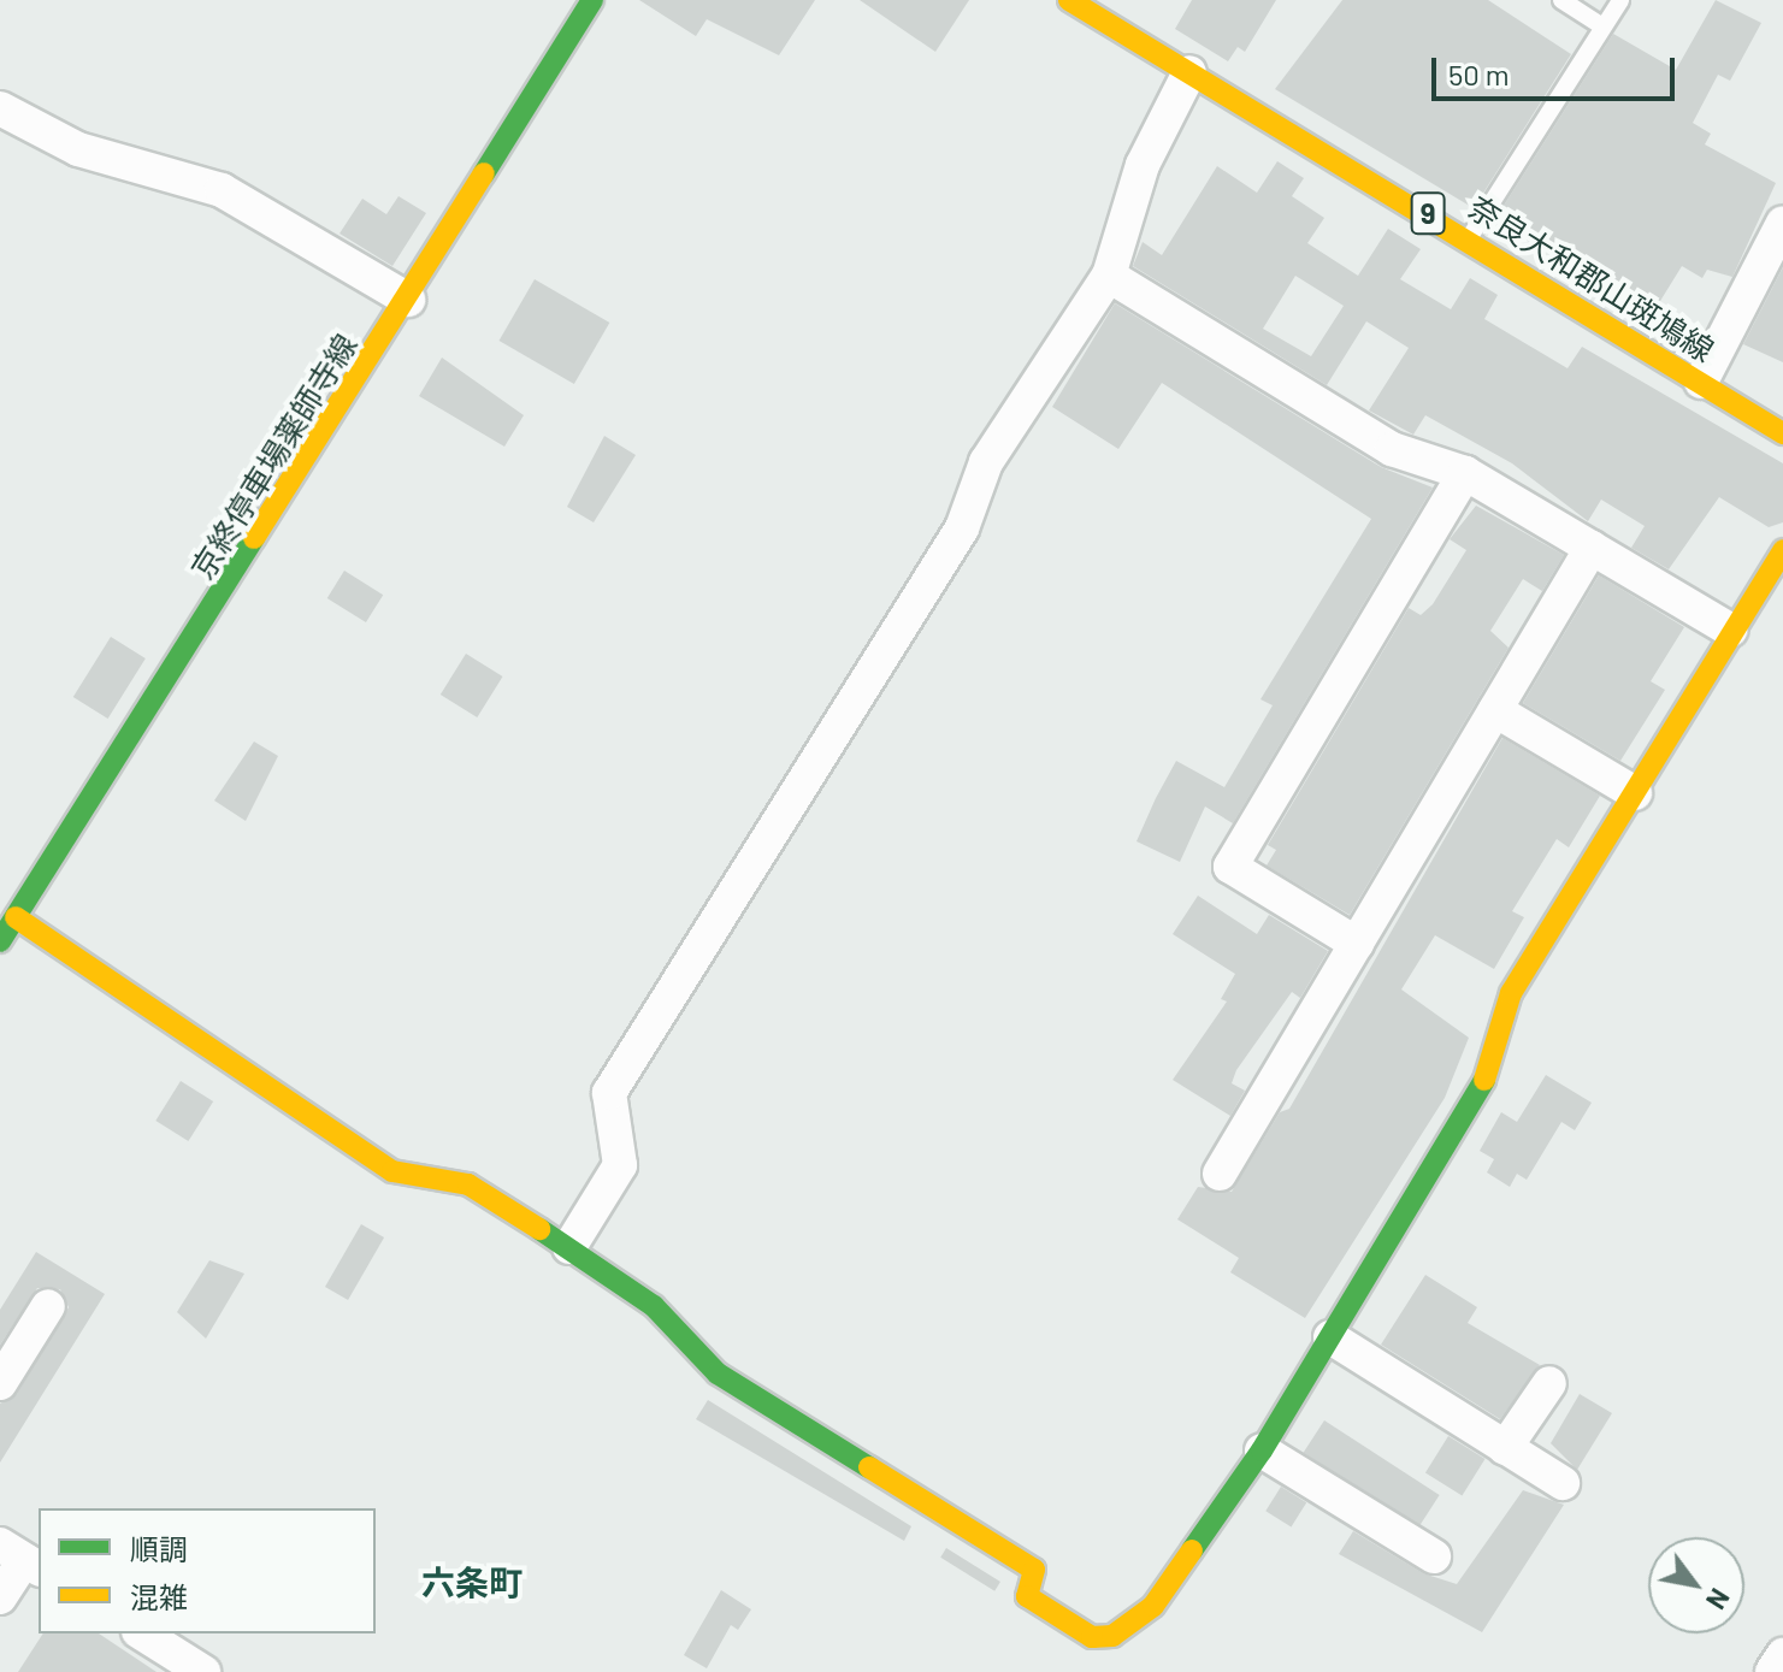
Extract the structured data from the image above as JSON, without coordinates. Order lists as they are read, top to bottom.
{
  "streets": {
    "street": ["9", "奈良大和郡山斑鳩線", "京終停車場薬師寺線"]
  },
  "districts": ["六条町"],
  "legend": ["順調", "混雑"],
  "scale_bar": "50 m",
  "north": "bottom right"
}
